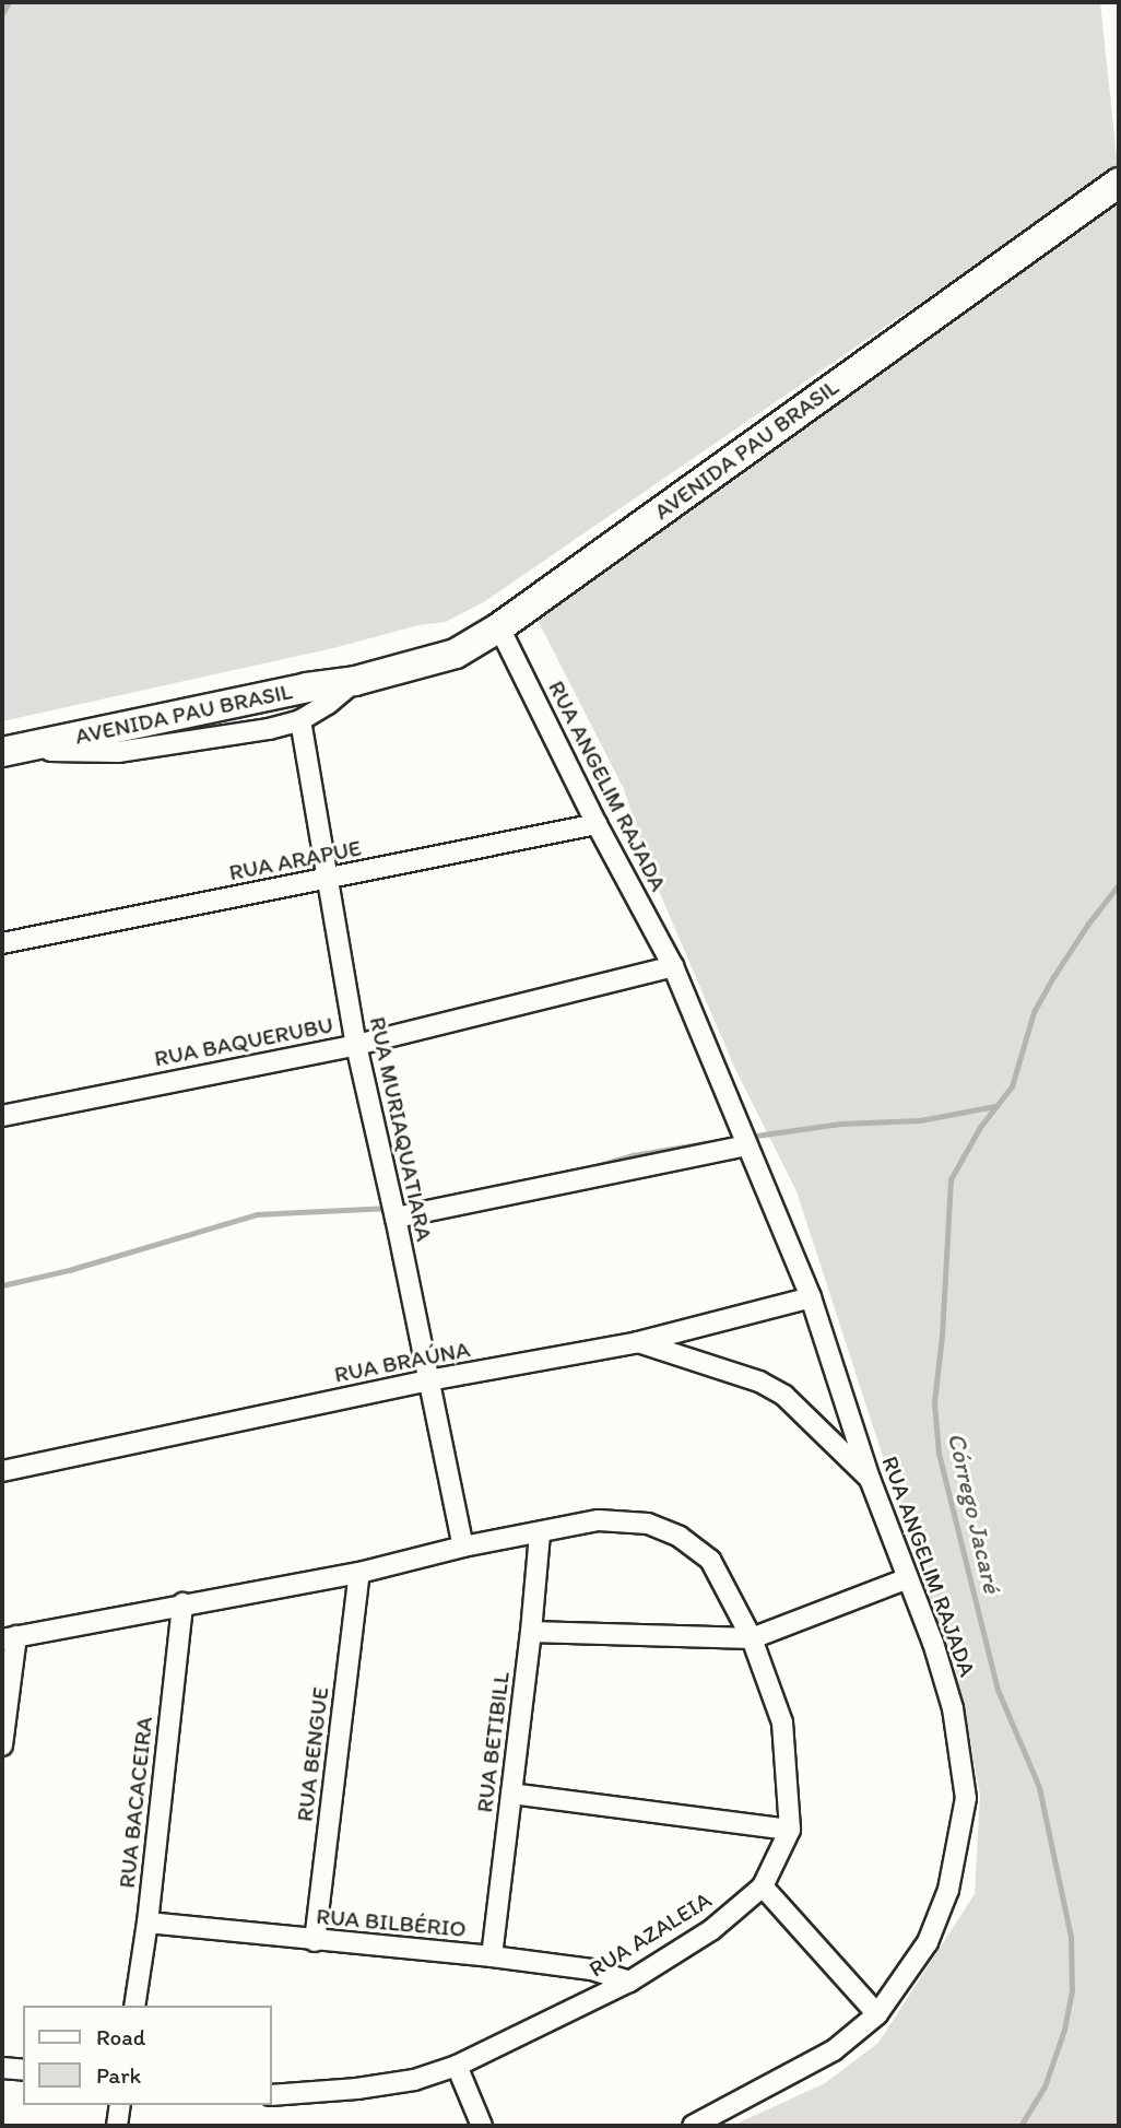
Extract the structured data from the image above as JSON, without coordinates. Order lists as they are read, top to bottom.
{
  "streets": {
    "main road": ["AVENIDA PAU BRASIL"],
    "street": [
      "RUA ANGELIM RAJADA",
      "RUA ARAPUE",
      "RUA BAQUERUBU",
      "RUA MURIAQUATIARA",
      "RUA BRAÚNA",
      "RUA BETIBILL",
      "RUA BENGUE",
      "RUA BACACEIRA",
      "RUA BILBÉRIO",
      "RUA AZALEIA"
    ]
  },
  "crossings": [
    ["AVENIDA PAU BRASIL", "RUA ANGELIM RAJADA"],
    ["AVENIDA PAU BRASIL", "RUA MURIAQUATIARA"],
    ["RUA ANGELIM RAJADA", "RUA ARAPUE"],
    ["RUA ANGELIM RAJADA", "RUA BAQUERUBU"],
    ["RUA ANGELIM RAJADA", "RUA BRAÚNA"],
    ["RUA ARAPUE", "RUA MURIAQUATIARA"],
    ["RUA BAQUERUBU", "RUA MURIAQUATIARA"],
    ["RUA MURIAQUATIARA", "RUA BRAÚNA"],
    ["RUA MURIAQUATIARA", "RUA AZALEIA"],
    ["RUA BETIBILL", "RUA BILBÉRIO"],
    ["RUA BETIBILL", "RUA AZALEIA"],
    ["RUA BENGUE", "RUA BILBÉRIO"],
    ["RUA BENGUE", "RUA AZALEIA"],
    ["RUA BACACEIRA", "RUA BILBÉRIO"],
    ["RUA BACACEIRA", "RUA AZALEIA"],
    ["RUA BILBÉRIO", "RUA AZALEIA"]
  ],
  "water": ["Córrego Jacaré"],
  "legend": ["Road", "Park"]
}
